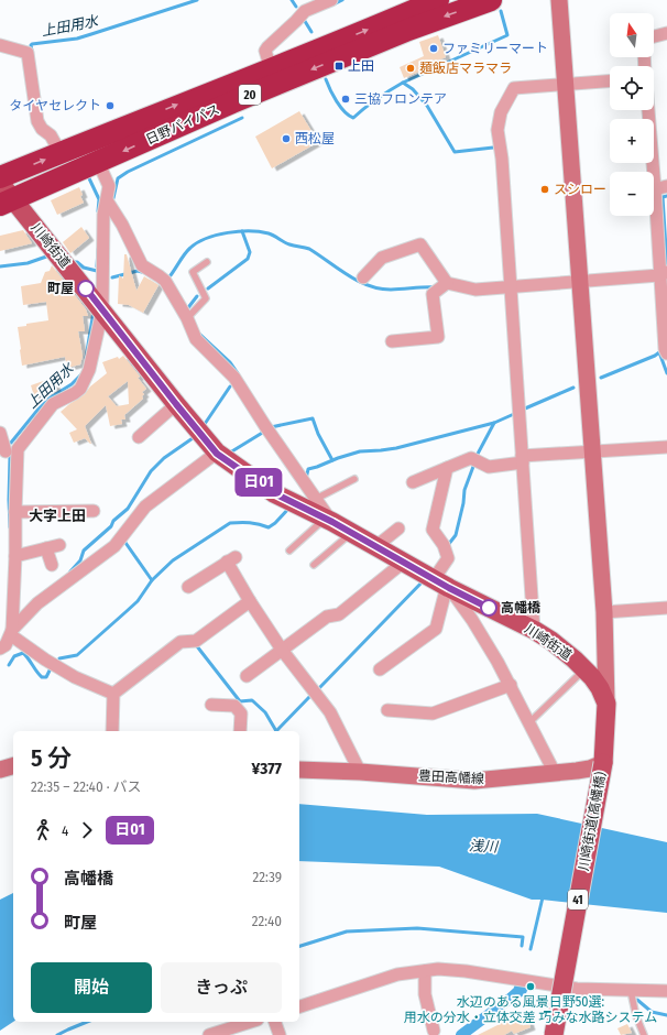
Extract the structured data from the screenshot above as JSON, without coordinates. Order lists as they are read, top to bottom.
{
  "streets": {
    "highway": ["20", "日野バイパス"],
    "main road": ["川崎街道", "川崎街道(高幡橋)", "41"],
    "street": ["豊田高幡線"]
  },
  "crossings": [
    ["日野バイパス", "川崎街道"],
    ["川崎街道", "41"],
    ["豊田高幡線", "川崎街道(高幡橋)"],
    ["豊田高幡線", "41"],
    ["川崎街道(高幡橋)", "41"]
  ],
  "districts": ["大字上田"],
  "water": ["上田用水", "浅川"],
  "places": {
    "other": [
      "ファミリーマート",
      "麺飯店マラマラ",
      "三協フロンテア",
      "タイヤセレクト",
      "西松屋",
      "スシロー",
      "町屋",
      "高幡橋",
      "水辺のある風景日野50選: 用水の分水・立体交差 巧みな水路システム"
    ],
    "transit": ["上田"]
  },
  "lines": ["bus line 日01"],
  "north": "top",
  "page": {
    "on_map": "日01",
    "map_buttons": ["+", "−"],
    "heading": ["5 分", "22:35 – 22:40 · バス", "¥377"],
    "legs": ["4", "日01"],
    "list": [
      {
        "name": "高幡橋",
        "value": "22:39"
      },
      {
        "name": "町屋",
        "value": "22:40"
      }
    ],
    "buttons": ["開始", "きっぷ"]
  }
}
